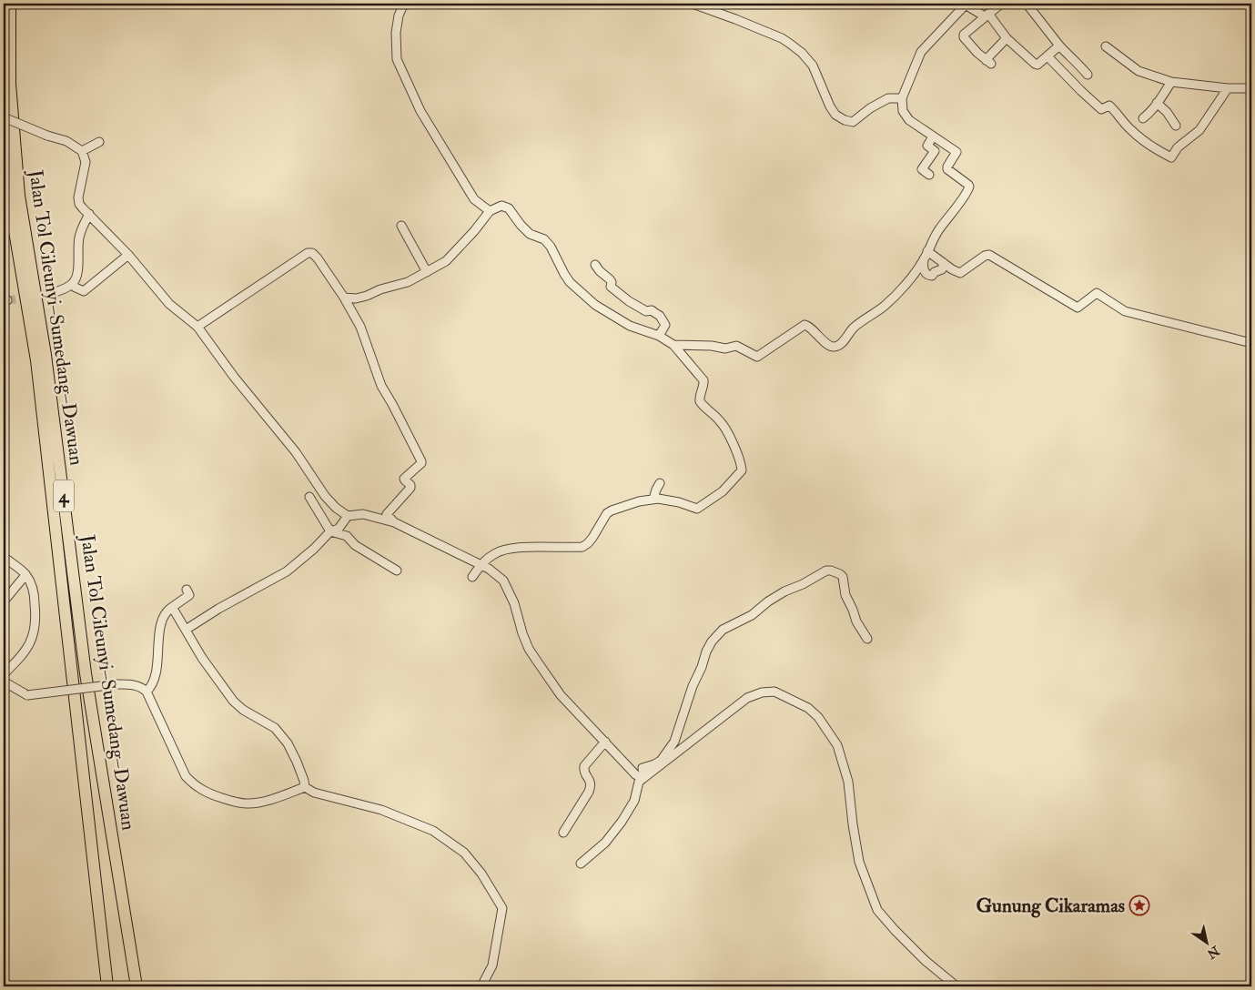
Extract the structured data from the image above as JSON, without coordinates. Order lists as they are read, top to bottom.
{
  "streets": {
    "highway": ["Jalan Tol Cileunyi–Sumedang–Dawuan", "4"]
  },
  "places": {
    "place": ["Gunung Cikaramas"]
  },
  "north": "bottom right"
}
